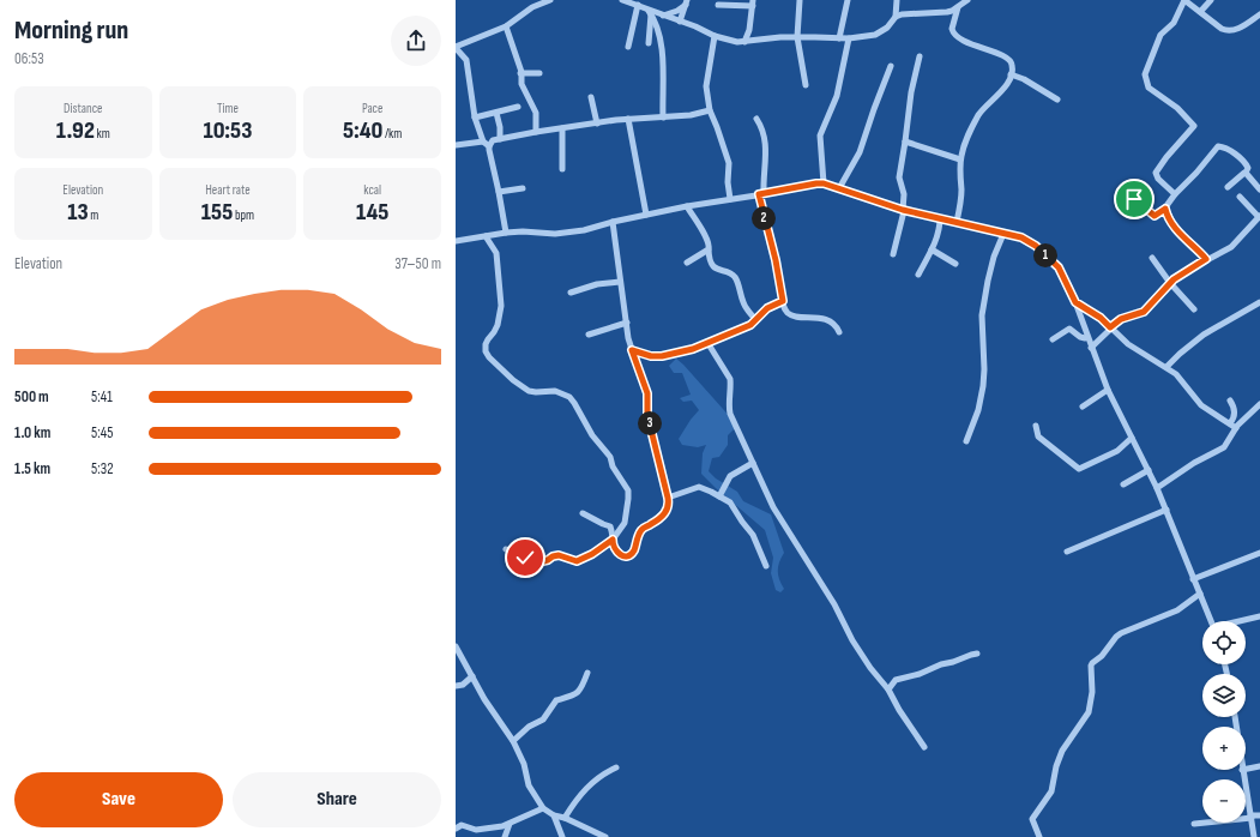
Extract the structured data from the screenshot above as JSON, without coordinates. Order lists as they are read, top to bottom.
{
  "page": {
    "heading": ["Morning run", "06:53"],
    "stats": [
      ["Distance", "1.92 km"],
      ["Time", "10:53"],
      ["Pace", "5:40 /km"],
      ["Elevation", "13 m"],
      ["Heart rate", "155 bpm"],
      ["kcal", "145"]
    ],
    "pins": ["2", "1", "3"],
    "chart": ["Elevation", "37–50 m"],
    "list": [
      {
        "name": "500 m",
        "note": "5:41"
      },
      {
        "name": "1.0 km",
        "note": "5:45"
      },
      {
        "name": "1.5 km",
        "note": "5:32"
      }
    ],
    "map_buttons": ["+", "−"],
    "buttons": ["Save", "Share"]
  }
}
